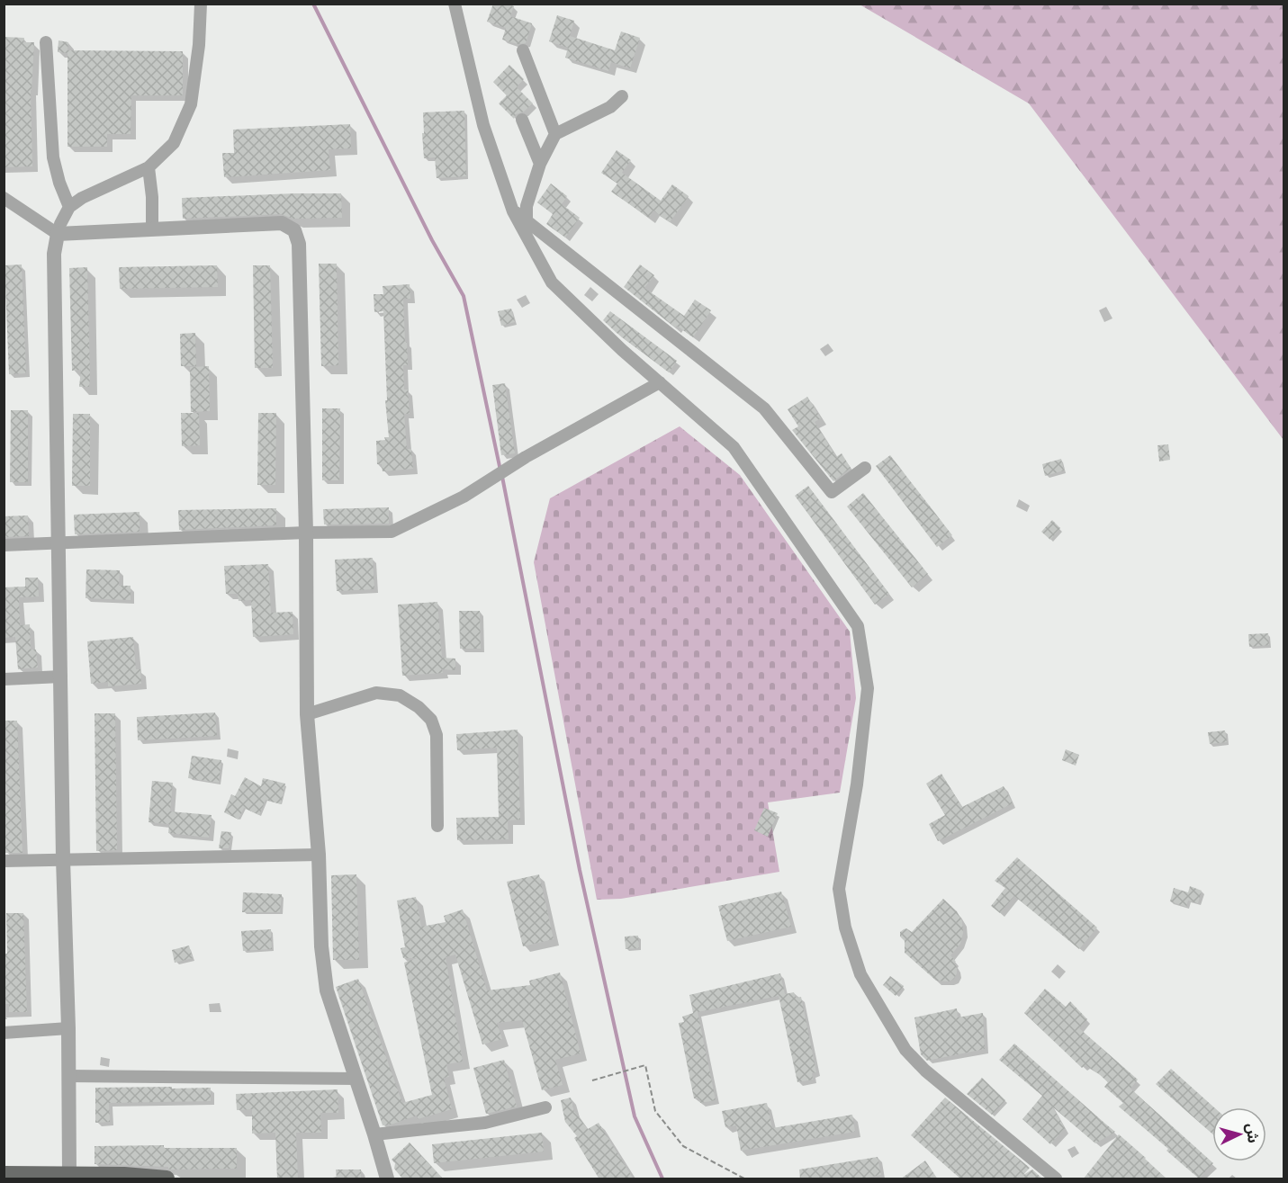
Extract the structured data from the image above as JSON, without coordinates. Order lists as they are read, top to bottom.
{
  "north": "right"
}
